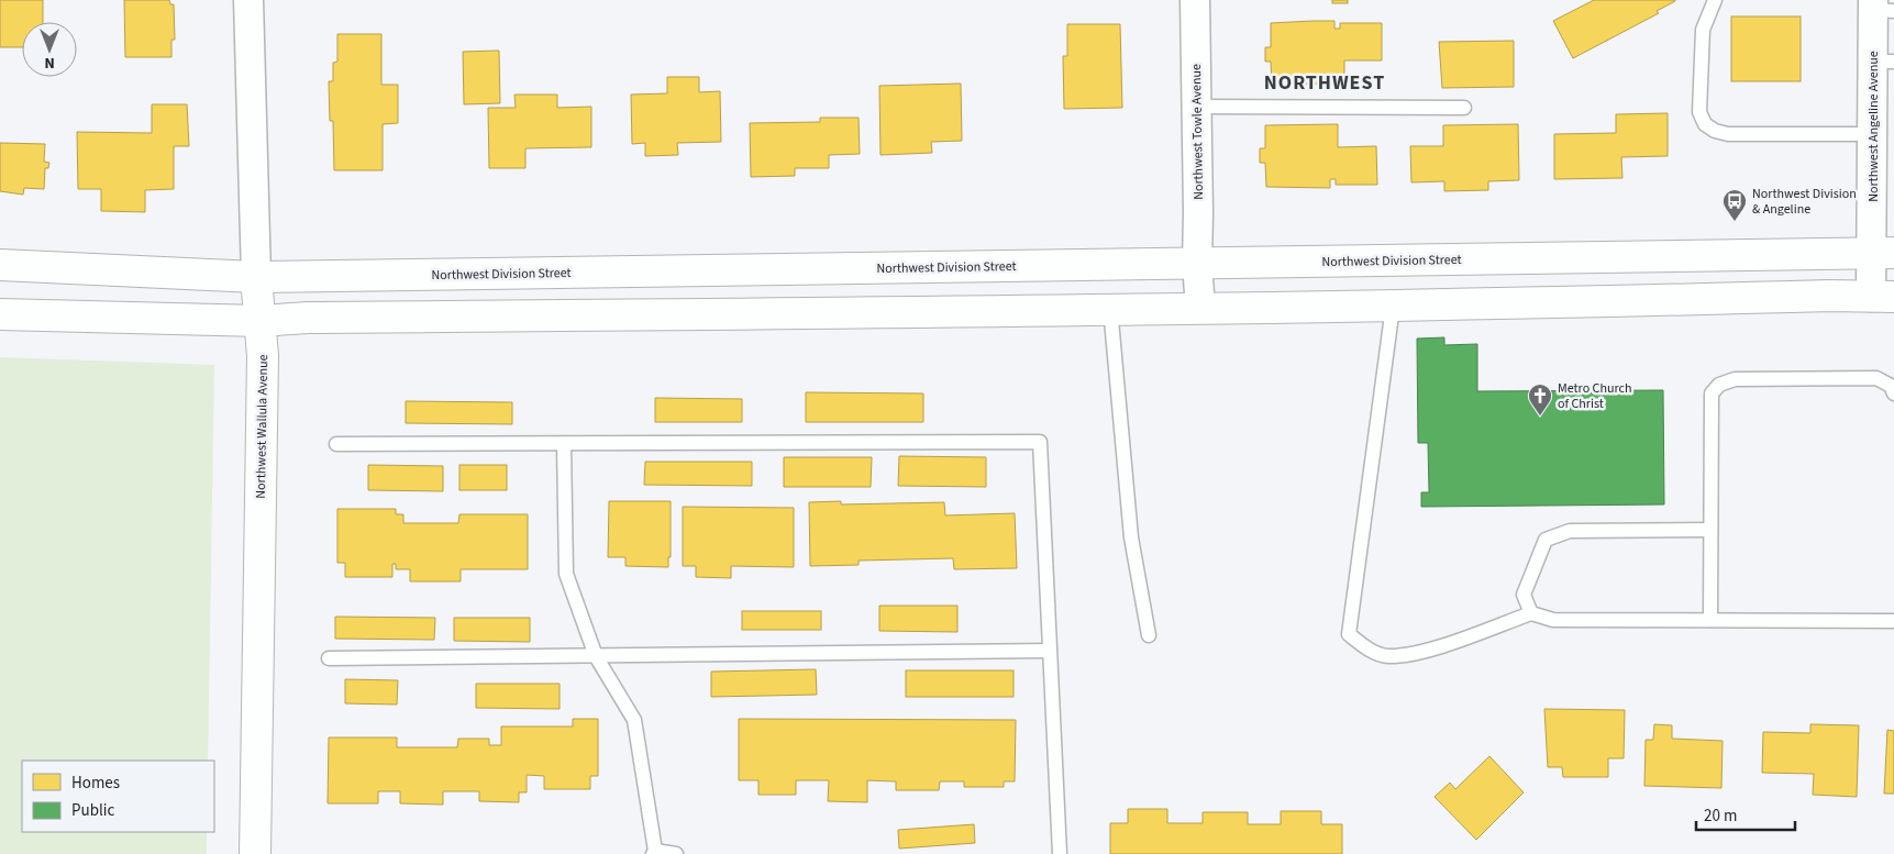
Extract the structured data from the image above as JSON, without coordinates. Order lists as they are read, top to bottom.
{
  "streets": {
    "main road": ["Northwest Division Street", "Northwest Wallula Avenue"],
    "street": ["Northwest Angeline Avenue", "Northwest Towle Avenue"]
  },
  "crossings": [
    ["Northwest Angeline Avenue", "Northwest Division Street"],
    ["Northwest Towle Avenue", "Northwest Division Street"],
    ["Northwest Division Street", "Northwest Wallula Avenue"]
  ],
  "districts": ["NORTHWEST"],
  "places": {
    "bus stop": ["Northwest Division & Angeline"],
    "church": ["Metro Church of Christ"]
  },
  "legend": ["Homes", "Public"],
  "scale_bar": "20 m",
  "north": "bottom"
}
